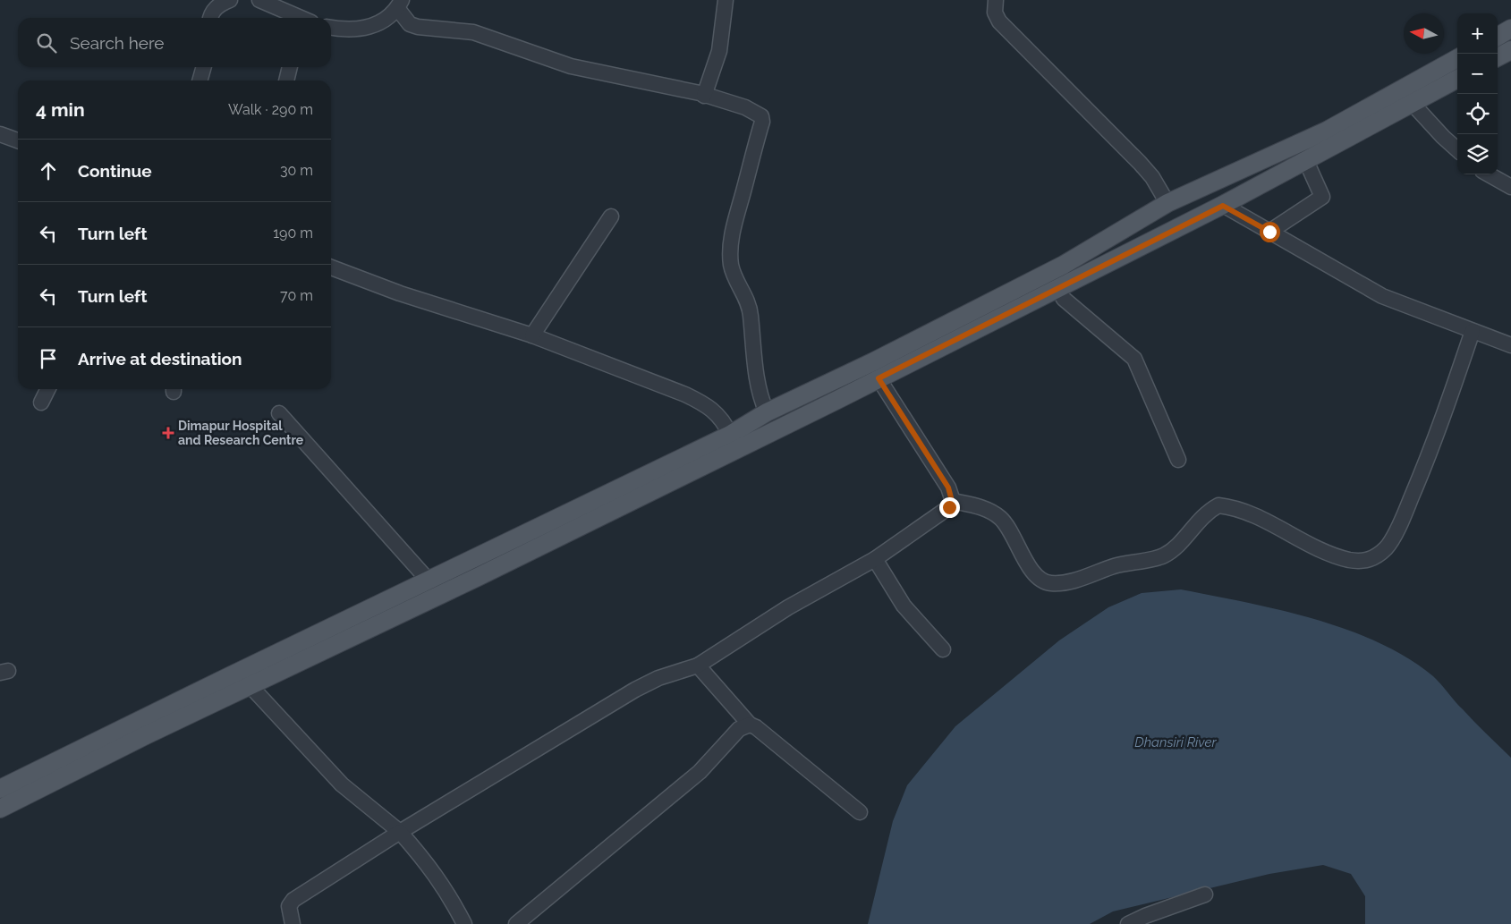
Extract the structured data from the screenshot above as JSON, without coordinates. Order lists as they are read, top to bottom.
{
  "water": ["Dhansiri River"],
  "places": {
    "health": ["Dimapur Hospital and Research Centre"]
  },
  "north": "left",
  "page": {
    "map_buttons": ["+", "−"],
    "search": "Search here",
    "heading": ["4 min", "Walk · 290 m"],
    "list": [
      ["Continue", "30 m"],
      ["Turn left", "190 m"],
      ["Turn left", "70 m"],
      "Arrive at destination"
    ]
  }
}
